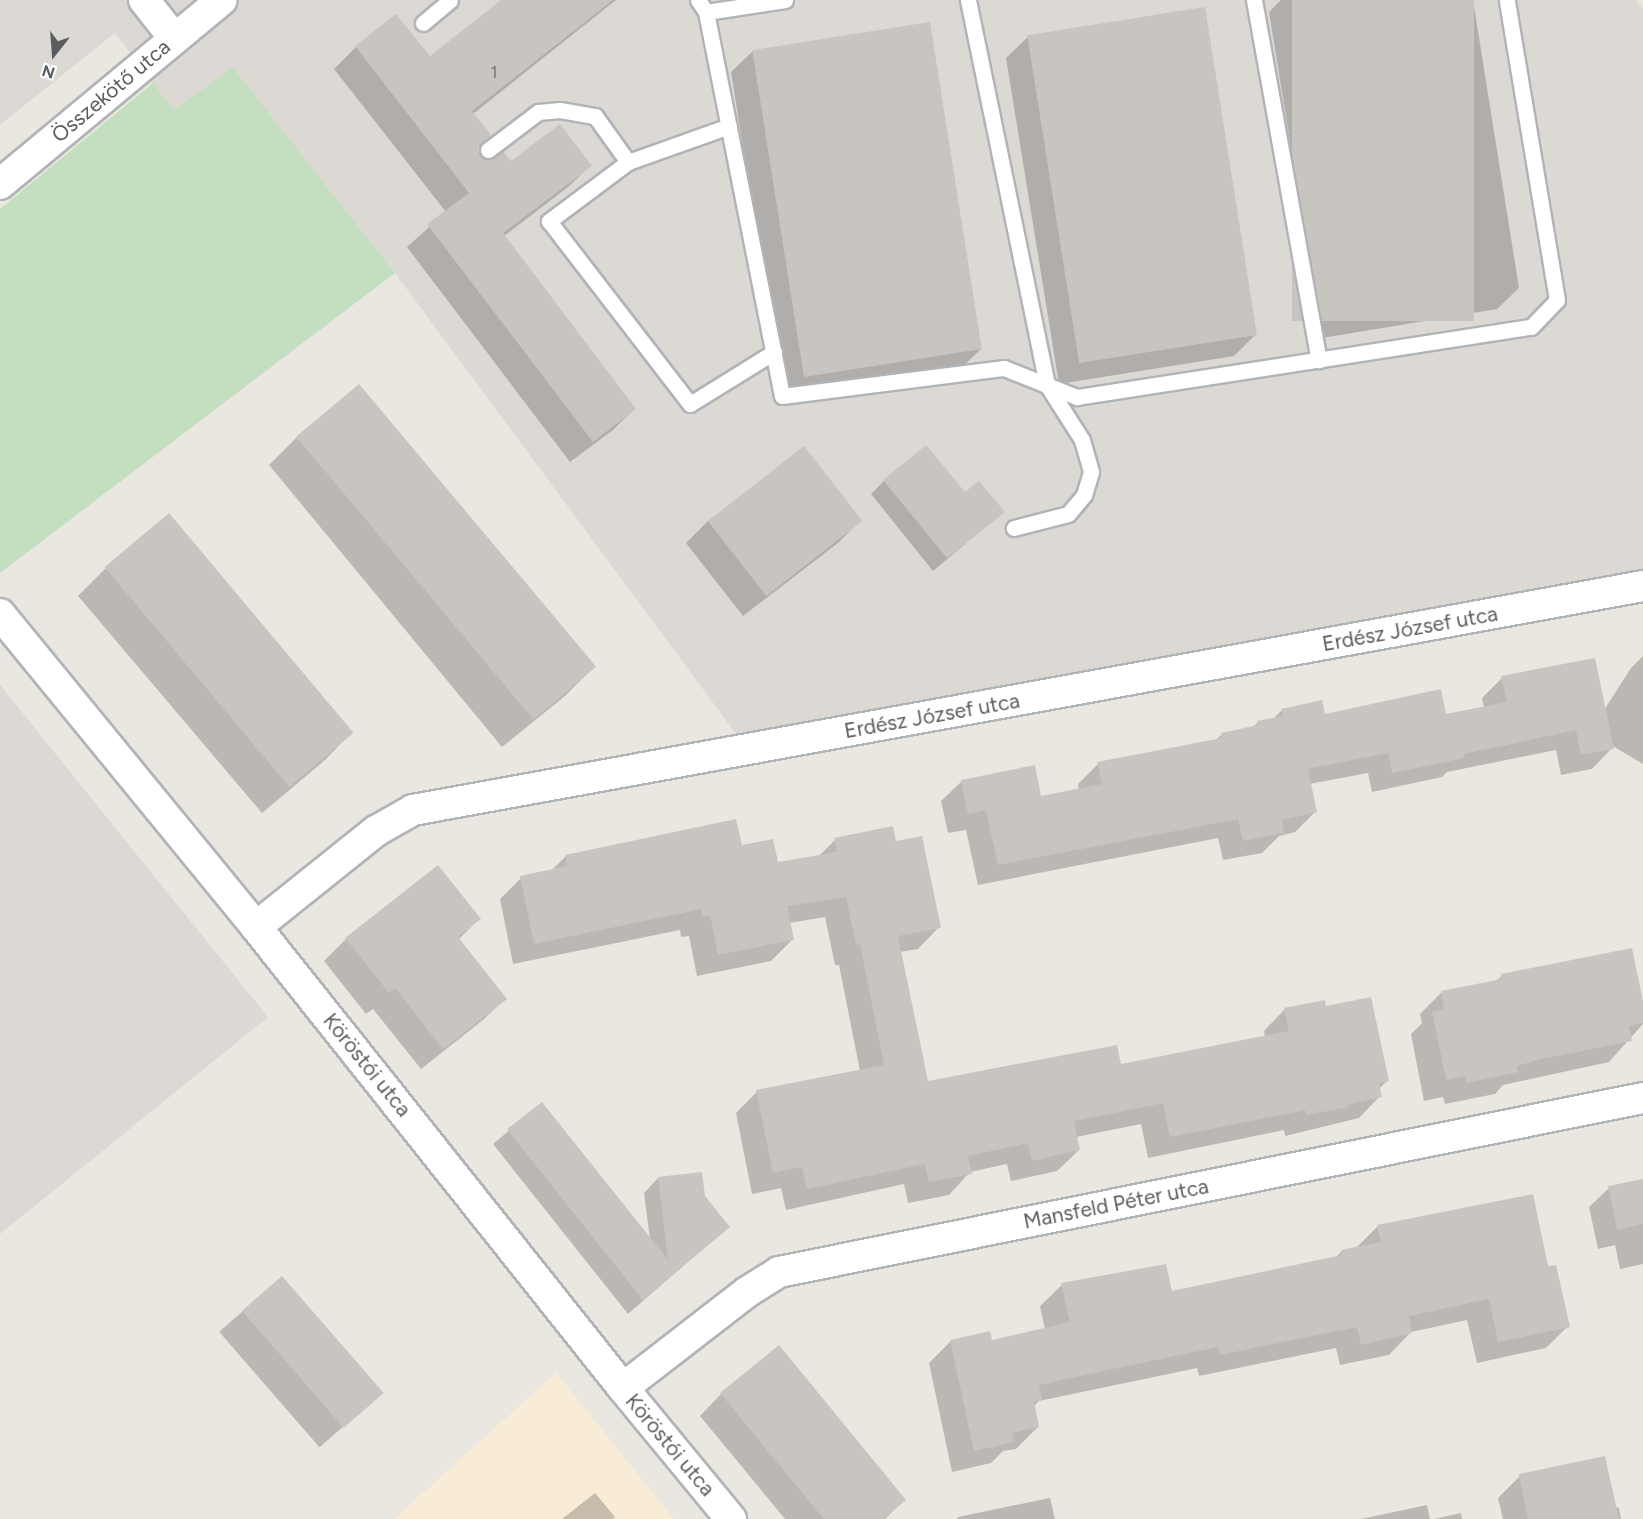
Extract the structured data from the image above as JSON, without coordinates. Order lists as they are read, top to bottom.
{
  "streets": {
    "street": [
      "Összekötő utca",
      "Erdész József utca",
      "Köröstói utca",
      "Mansfeld Péter utca"
    ]
  },
  "crossings": [
    ["Erdész József utca", "Köröstói utca"],
    ["Köröstói utca", "Mansfeld Péter utca"]
  ],
  "house_numbers": ["1"],
  "north": "bottom"
}
